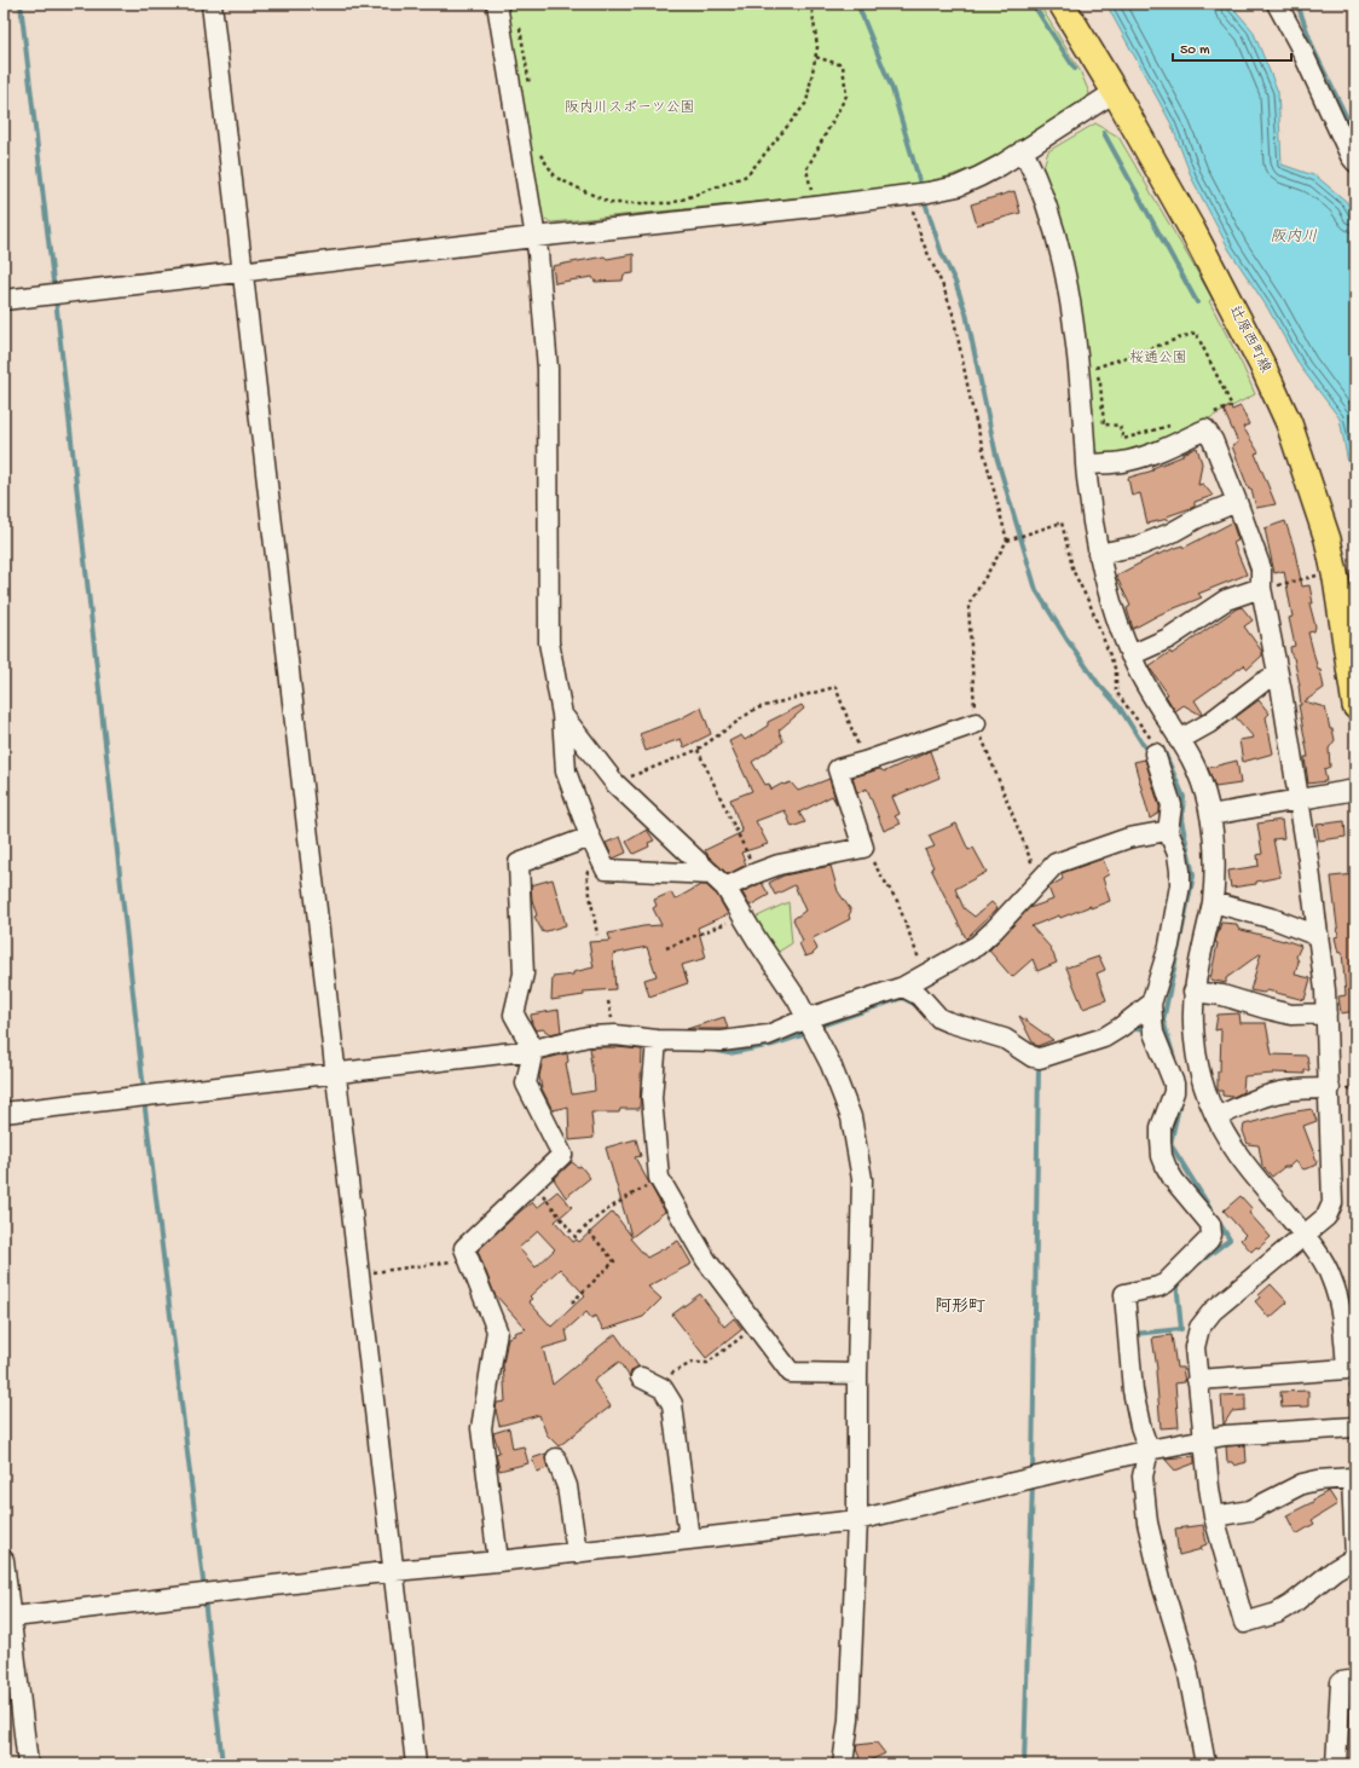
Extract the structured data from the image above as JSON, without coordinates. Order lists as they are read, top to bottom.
{
  "streets": {
    "main road": ["辻原西町線"]
  },
  "districts": ["阿形町"],
  "water": ["阪内川"],
  "parks": ["阪内川スポーツ公園", "桜通公園"],
  "scale_bar": "50 m"
}
